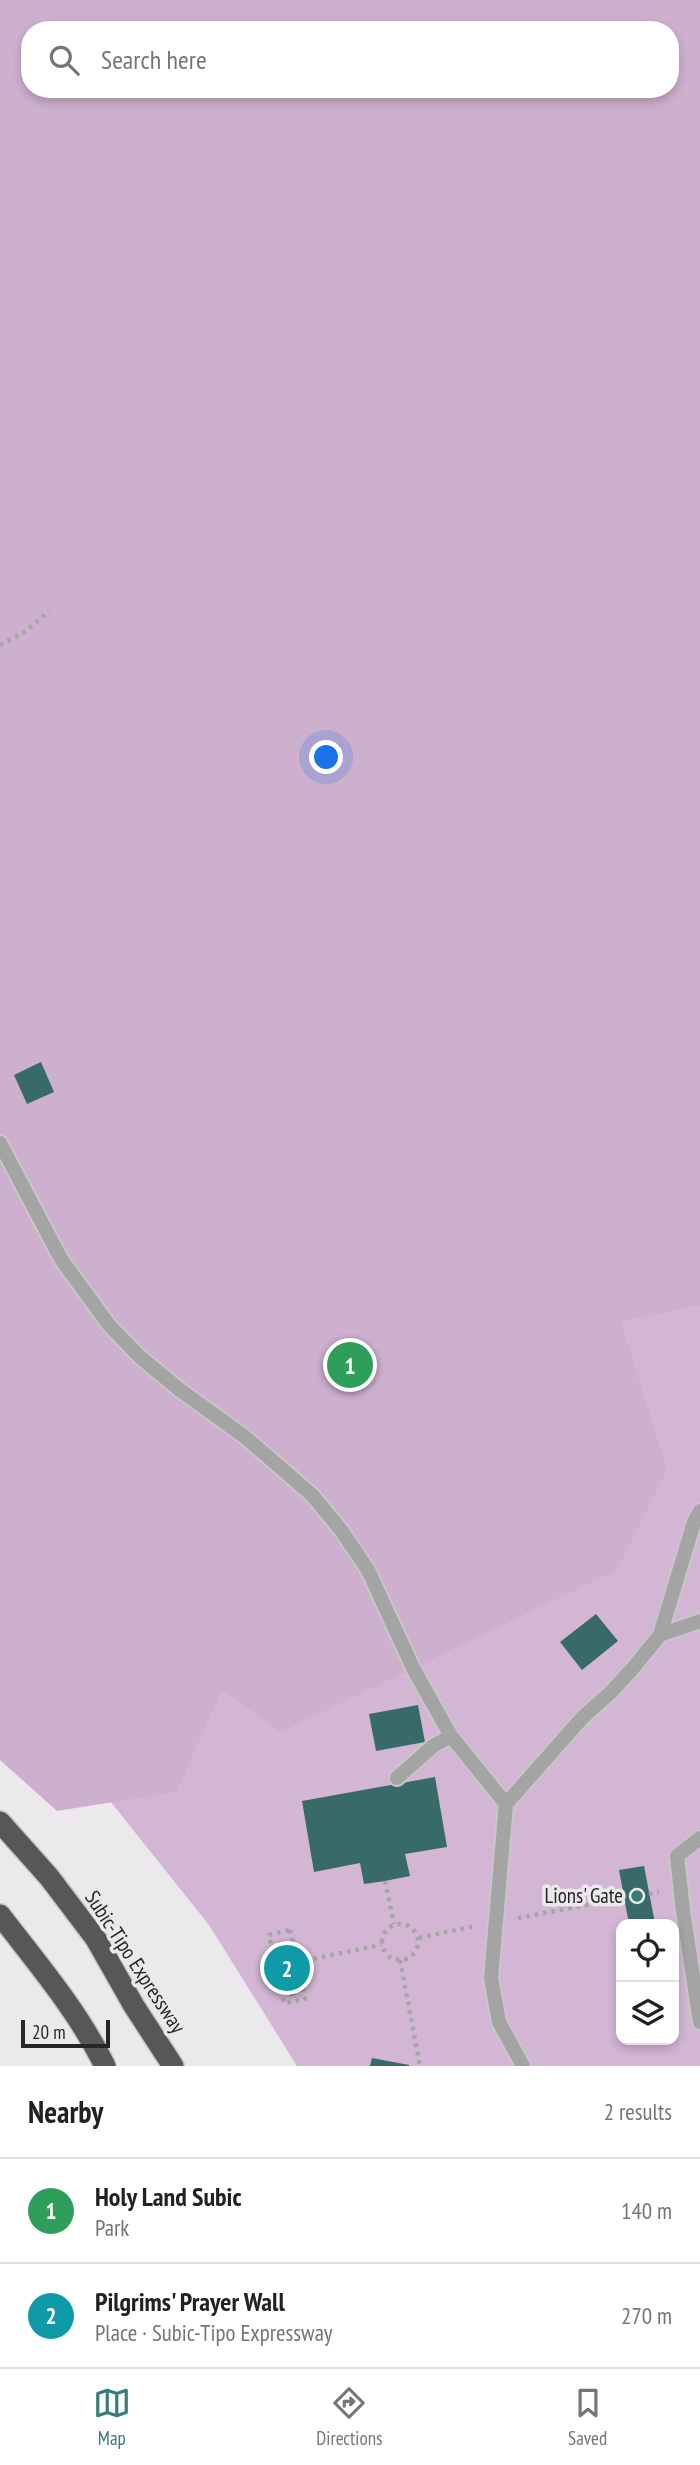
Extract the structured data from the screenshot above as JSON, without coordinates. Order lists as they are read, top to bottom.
{
  "streets": {
    "highway": ["Subic-Tipo Expressway"]
  },
  "places": ["Lions' Gate"],
  "scale_bar": "20 m",
  "page": {
    "search": "Search here",
    "pins": ["1", "2"],
    "scale": "20 m",
    "heading": ["Nearby", "2 results"],
    "list": [
      {
        "mark": "1",
        "name": "Holy Land Subic",
        "note": "Park",
        "value": "140 m"
      },
      {
        "mark": "2",
        "name": "Pilgrims' Prayer Wall",
        "note": "Place · Subic-Tipo Expressway",
        "value": "270 m"
      }
    ],
    "nav": ["Map", "Directions", "Saved"]
  }
}
